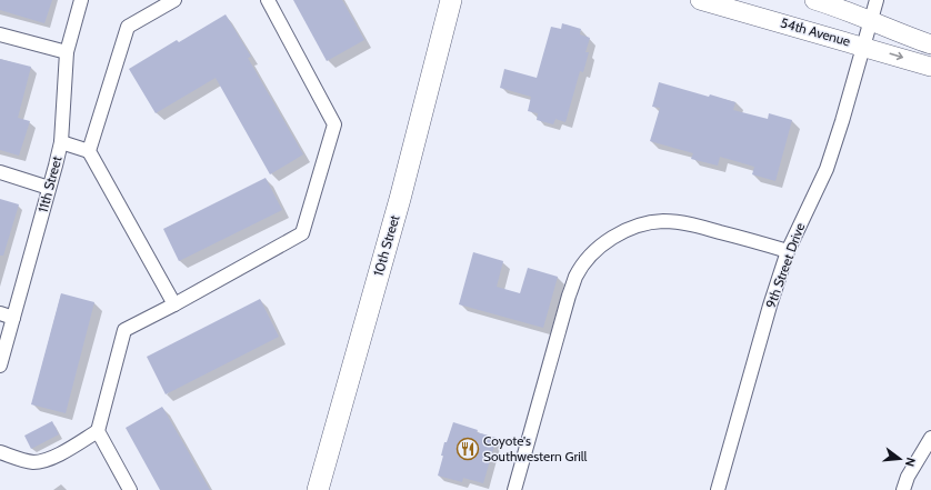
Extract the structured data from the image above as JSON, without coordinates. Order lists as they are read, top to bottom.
{
  "streets": {
    "main road": ["10th Street"],
    "street": ["54th Avenue", "11th Street", "9th Street Drive"]
  },
  "crossings": [
    ["54th Avenue", "9th Street Drive"]
  ],
  "places": {
    "restaurant": ["Coyote's Southwestern Grill"]
  },
  "north": "right"
}
